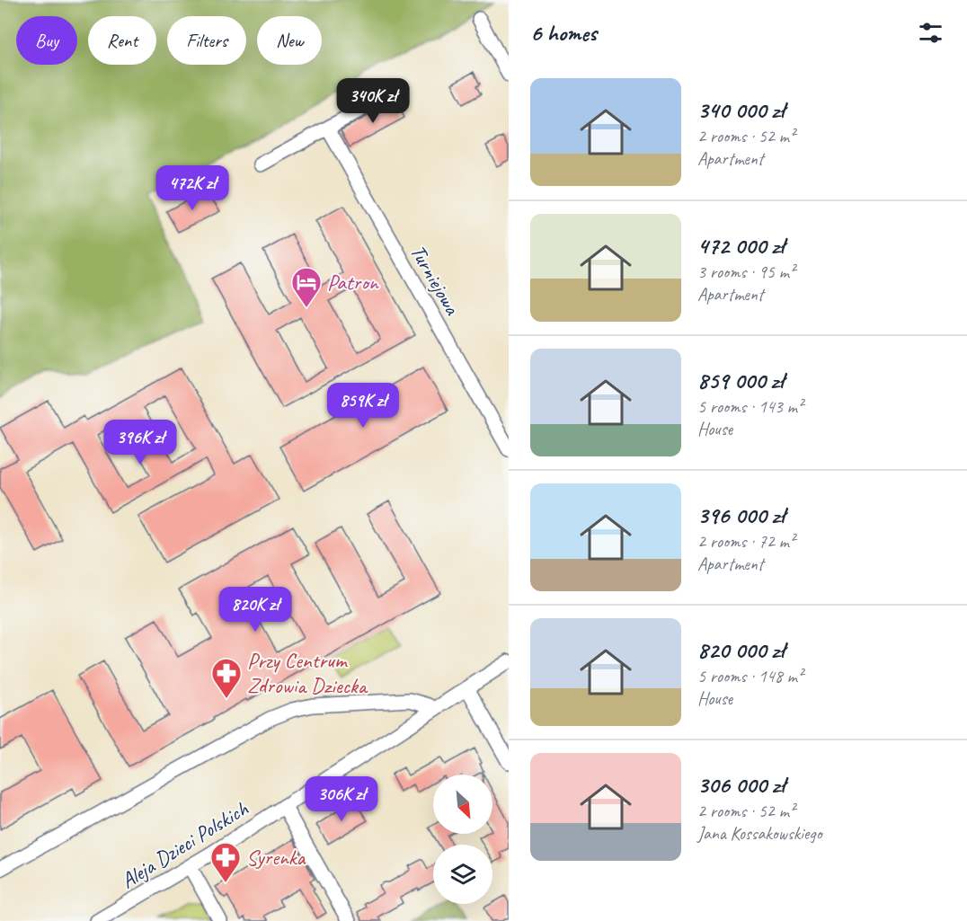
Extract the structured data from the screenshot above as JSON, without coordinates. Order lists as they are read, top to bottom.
{
  "streets": {
    "street": ["Turniejowa", "Aleja Dzieci Polskich"]
  },
  "places": {
    "hotel": ["Patron"],
    "pharmacy": ["Przy Centrum Zdrowia Dziecka", "Syrenka"]
  },
  "north": "bottom right",
  "page": {
    "heading": "6 homes",
    "chip": [
      "Buy",
      "Rent",
      "Filters",
      "New"
    ],
    "list": [
      {
        "name": "340 000 zł",
        "note": "2 rooms · 52 m² · Apartment"
      },
      {
        "name": "472 000 zł",
        "note": "3 rooms · 95 m² · Apartment"
      },
      {
        "name": "859 000 zł",
        "note": "5 rooms · 143 m² · House"
      },
      {
        "name": "396 000 zł",
        "note": "2 rooms · 72 m² · Apartment"
      },
      {
        "name": "820 000 zł",
        "note": "5 rooms · 148 m² · House"
      },
      {
        "name": "306 000 zł",
        "note": "2 rooms · 52 m² · Jana Kossakowskiego"
      }
    ],
    "price": [
      "340K zł",
      "472K zł",
      "859K zł",
      "396K zł",
      "820K zł",
      "306K zł"
    ]
  }
}
